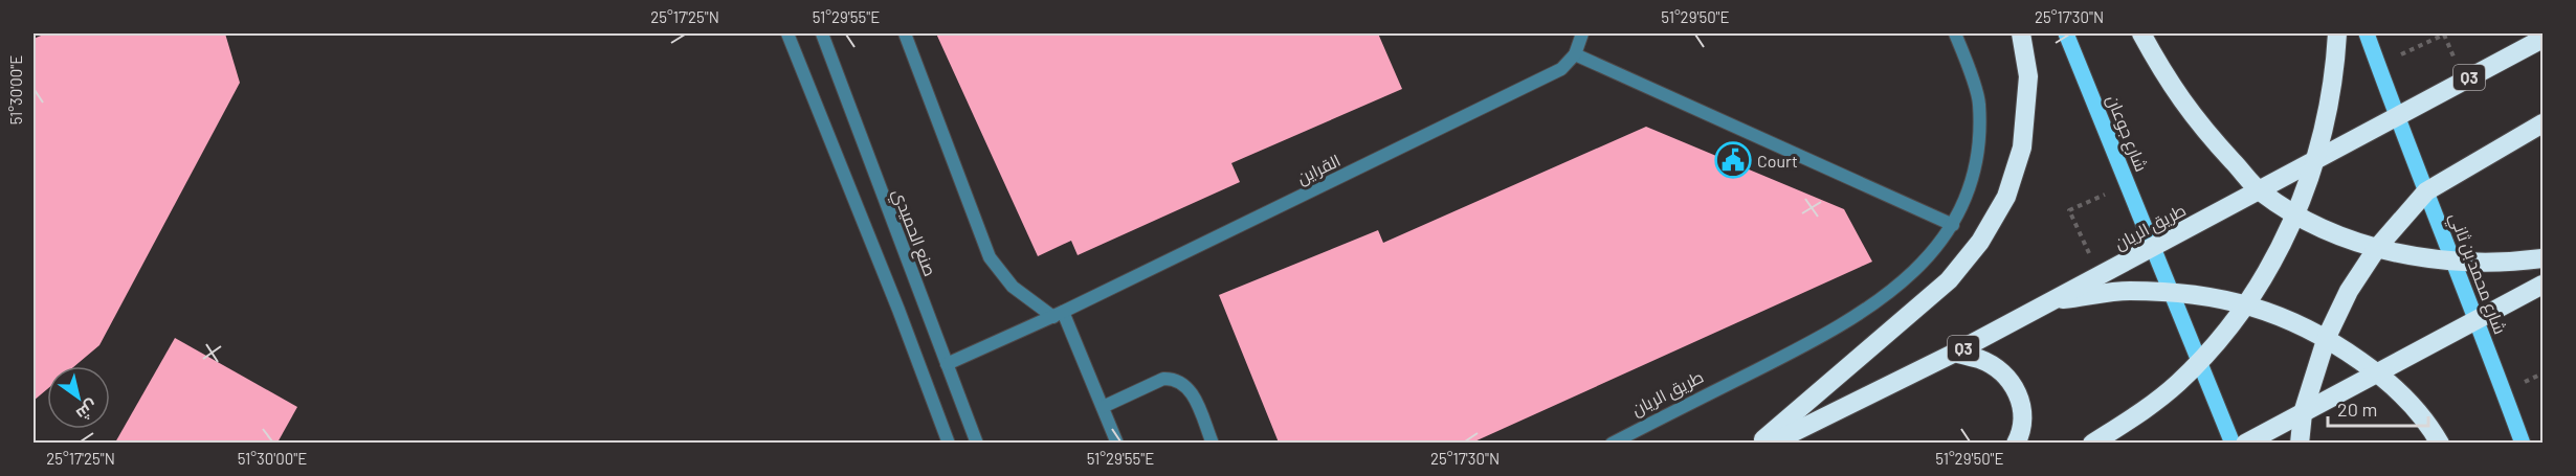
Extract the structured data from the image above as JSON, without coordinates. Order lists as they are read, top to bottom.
{
  "streets": {
    "highway": ["Q3", "طريق الريان"],
    "main road": ["شارع جوعان", "شارع محمد بن ثاني"],
    "street": ["القراين", "صنع الحميدي"]
  },
  "crossings": [
    ["شارع جوعان", "طريق الريان"],
    ["القراين", "صنع الحميدي"],
    ["طريق الريان", "شارع محمد بن ثاني"]
  ],
  "places": {
    "public building": ["Court"]
  },
  "scale_bar": "20 m",
  "north": "bottom right",
  "coordinates": [
    "25°17'25\"N",
    "51°29'55\"E",
    "51°29'50\"E",
    "25°17'30\"N",
    "51°30'00\"E"
  ]
}
